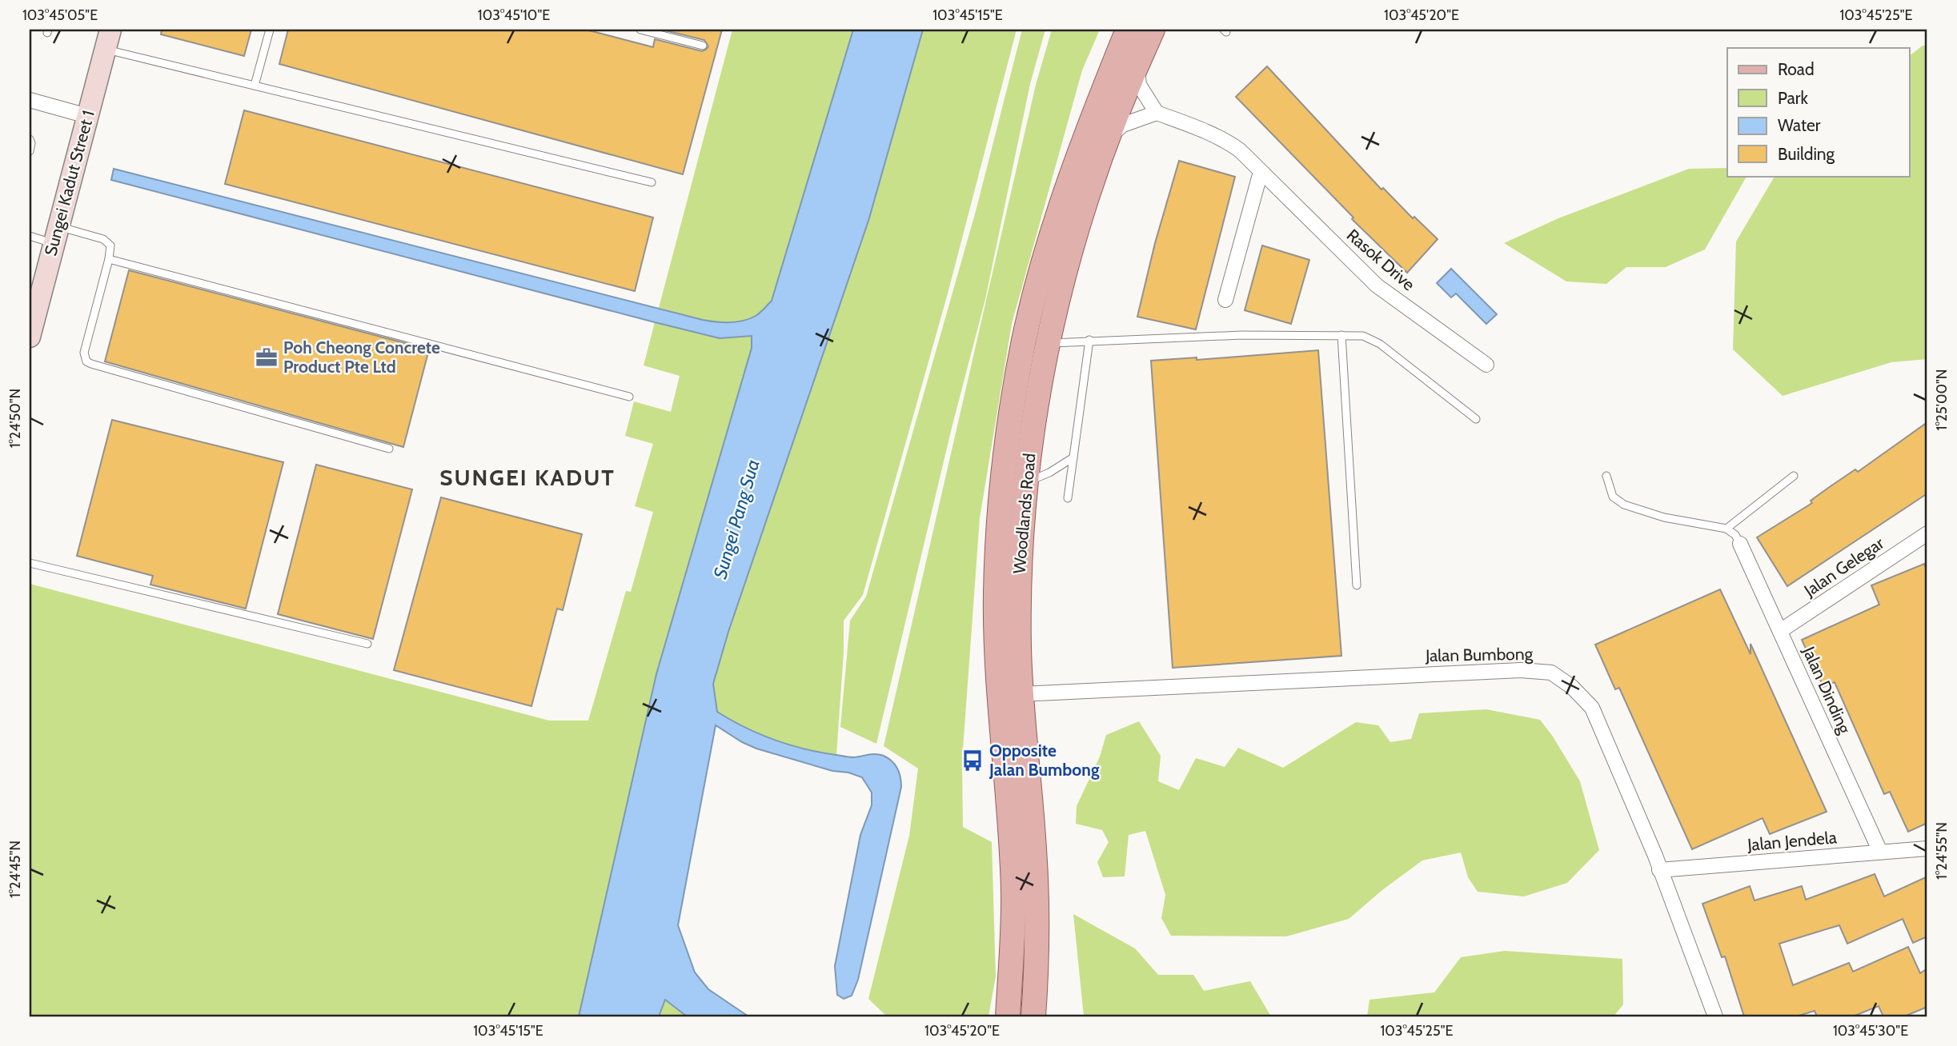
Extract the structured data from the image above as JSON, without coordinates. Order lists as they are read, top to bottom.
{
  "streets": {
    "main road": ["Woodlands Road"],
    "street": [
      "Sungei Kadut Street 1",
      "Rasok Drive",
      "Jalan Gelegar",
      "Jalan Bumbong",
      "Jalan Dinding",
      "Jalan Jendela"
    ]
  },
  "crossings": [
    ["Woodlands Road", "Jalan Bumbong"],
    ["Jalan Gelegar", "Jalan Dinding"],
    ["Jalan Bumbong", "Jalan Jendela"],
    ["Jalan Dinding", "Jalan Jendela"]
  ],
  "districts": ["SUNGEI KADUT"],
  "water": ["Sungei Pang Sua"],
  "places": {
    "office": ["Poh Cheong Concrete Product Pte Ltd"],
    "bus stop": ["Opposite Jalan Bumbong"]
  },
  "legend": [
    "Road",
    "Park",
    "Water",
    "Building"
  ],
  "coordinates": [
    "103°45'05\"E",
    "103°45'10\"E",
    "103°45'15\"E",
    "103°45'20\"E",
    "103°45'25\"E",
    "1°25'00\"N",
    "1°24'50\"N",
    "1°24'55\"N",
    "1°24'45\"N",
    "103°45'30\"E"
  ]
}
